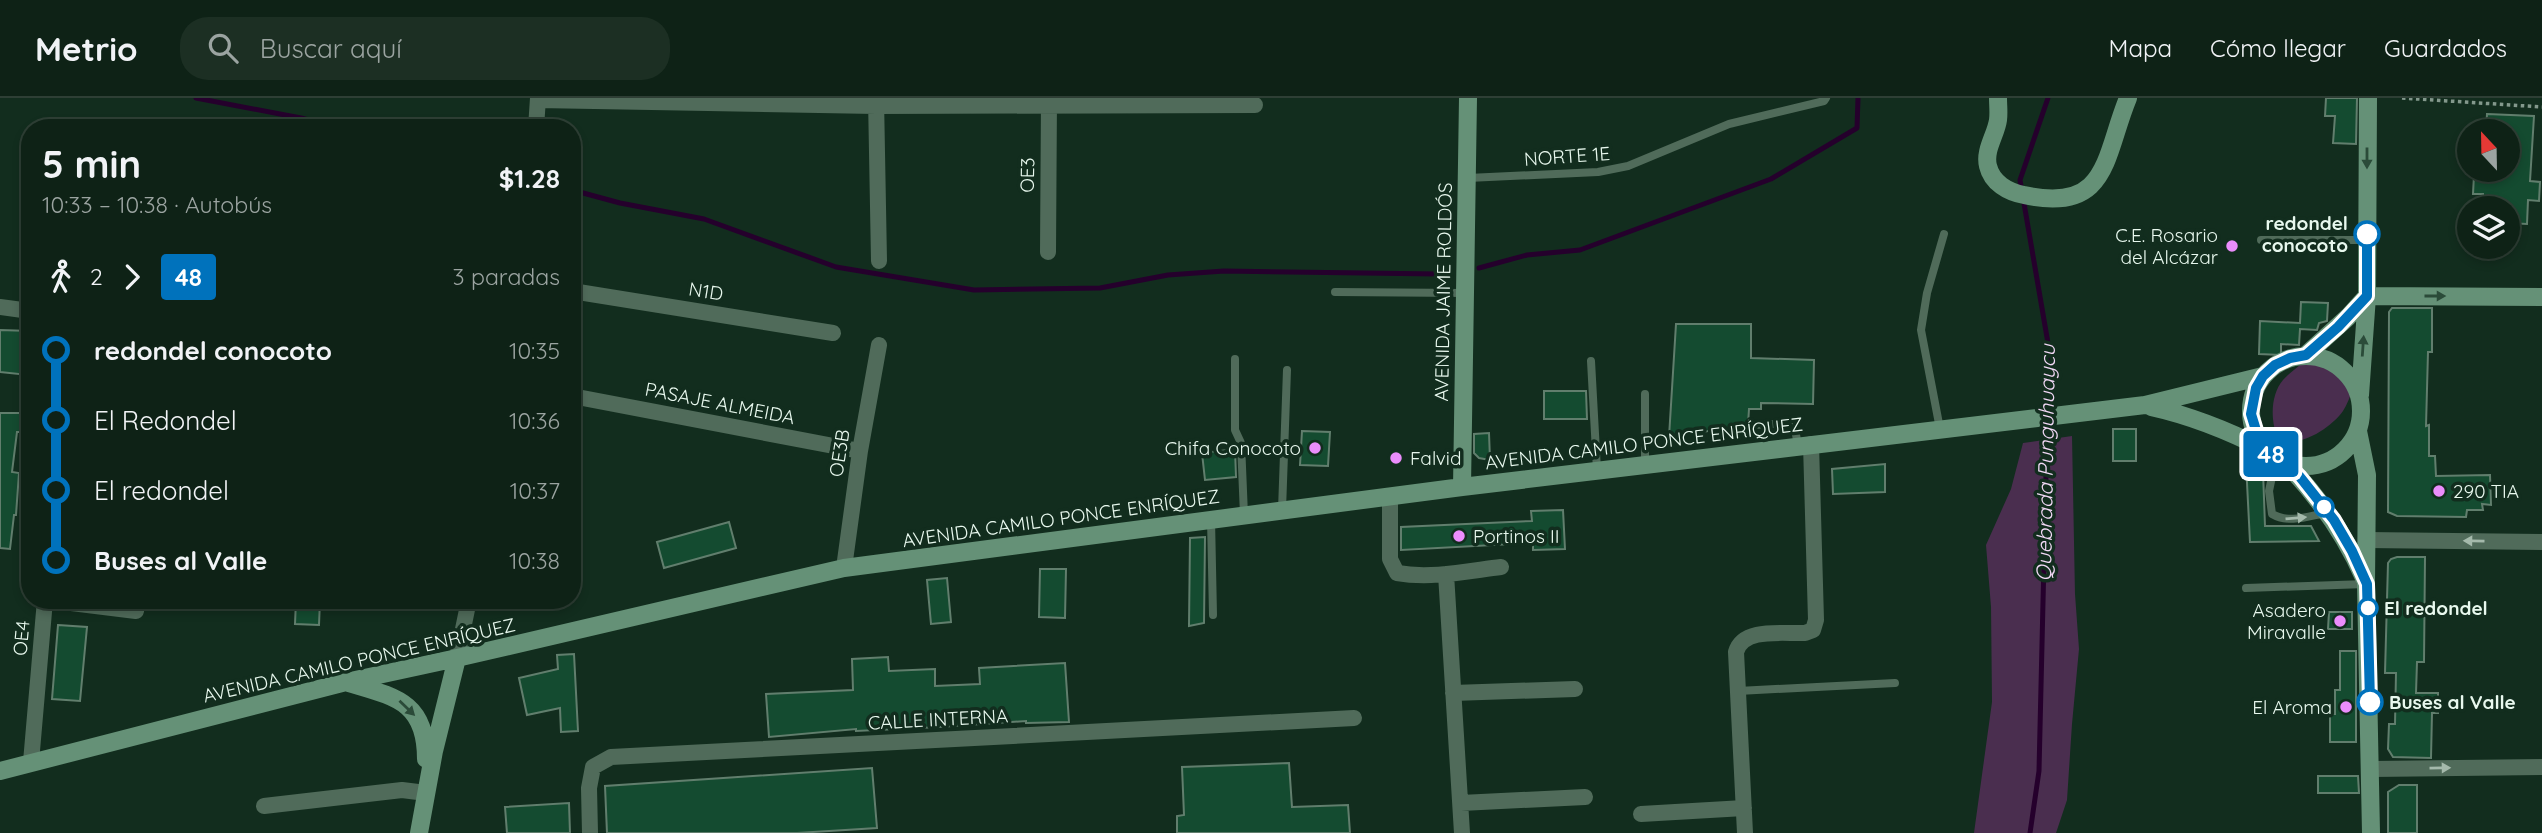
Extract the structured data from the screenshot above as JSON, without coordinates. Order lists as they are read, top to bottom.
{
  "streets": {
    "main road": ["AVENIDA JAIME ROLDÓS", "AVENIDA CAMILO PONCE ENRÍQUEZ"],
    "street": [
      "OE3",
      "N1D",
      "PASAJE ALMEIDA",
      "OE3B",
      "OE4",
      "CALLE INTERNA"
    ],
    "lane": ["NORTE 1E"]
  },
  "crossings": [
    ["NORTE 1E", "AVENIDA JAIME ROLDÓS"],
    ["AVENIDA JAIME ROLDÓS", "AVENIDA CAMILO PONCE ENRÍQUEZ"],
    ["PASAJE ALMEIDA", "OE3B"],
    ["AVENIDA CAMILO PONCE ENRÍQUEZ", "OE3B"],
    ["AVENIDA CAMILO PONCE ENRÍQUEZ", "OE4"]
  ],
  "water": ["Quebrada Punguhuaycu"],
  "places": [
    "redondel conocoto",
    "C.E. Rosario del Alcázar",
    "Chifa Conocoto",
    "Falvid",
    "290 TIA",
    "Portinos II",
    "El redondel",
    "Asadero Miravalle",
    "Buses al Valle",
    "El Aroma"
  ],
  "lines": ["bus line 48"],
  "north": "top",
  "page": {
    "header": "Metrio",
    "search": "Buscar aquí",
    "nav": ["Mapa", "Cómo llegar", "Guardados"],
    "on_map": "48",
    "heading": ["5 min", "10:33 – 10:38 · Autobús", "$1.28"],
    "legs": ["2", "48", "3 paradas"],
    "list": [
      {
        "name": "redondel conocoto",
        "value": "10:35"
      },
      {
        "name": "El Redondel",
        "value": "10:36"
      },
      {
        "name": "El redondel",
        "value": "10:37"
      },
      {
        "name": "Buses al Valle",
        "value": "10:38"
      }
    ]
  }
}
